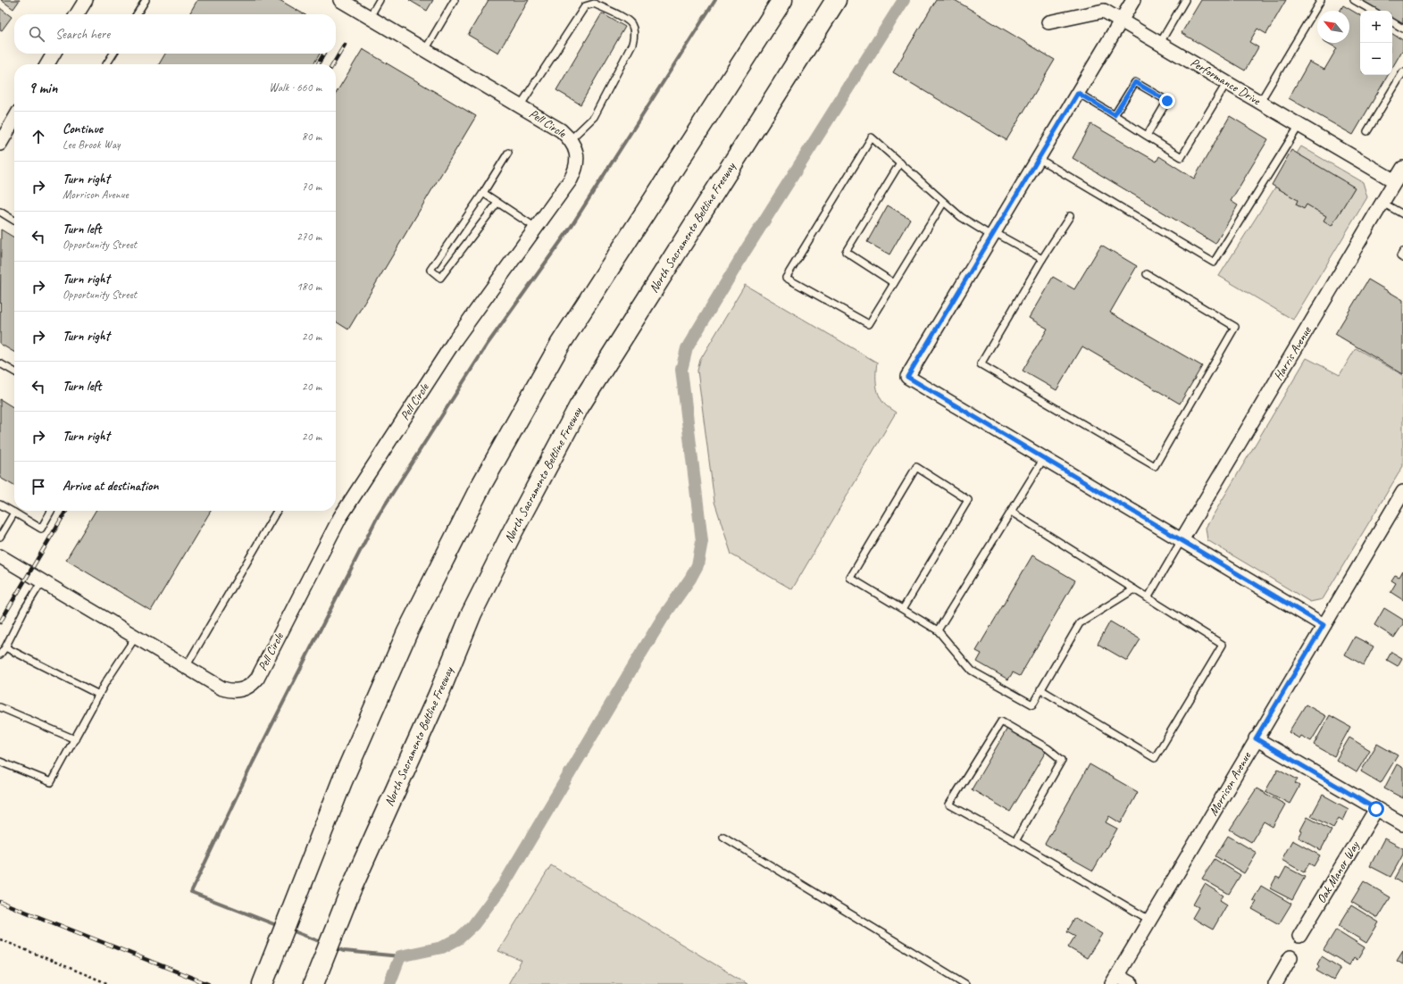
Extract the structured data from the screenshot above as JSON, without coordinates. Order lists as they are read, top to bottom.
{
  "streets": {
    "highway": ["North Sacramento Beltline Freeway"],
    "street": [
      "Performance Drive",
      "Pell Circle",
      "Harris Avenue",
      "Morrison Avenue",
      "Oak Manor Way"
    ]
  },
  "crossings": [
    ["Performance Drive", "Harris Avenue"]
  ],
  "north": "top left",
  "page": {
    "map_buttons": ["+", "−"],
    "search": "Search here",
    "heading": ["9 min", "Walk · 660 m"],
    "list": [
      ["Continue", "Lee Brook Way", "80 m"],
      ["Turn right", "Morrison Avenue", "70 m"],
      ["Turn left", "Opportunity Street", "270 m"],
      ["Turn right", "Opportunity Street", "180 m"],
      ["Turn right", "20 m"],
      ["Turn left", "20 m"],
      ["Turn right", "20 m"],
      "Arrive at destination"
    ]
  }
}
